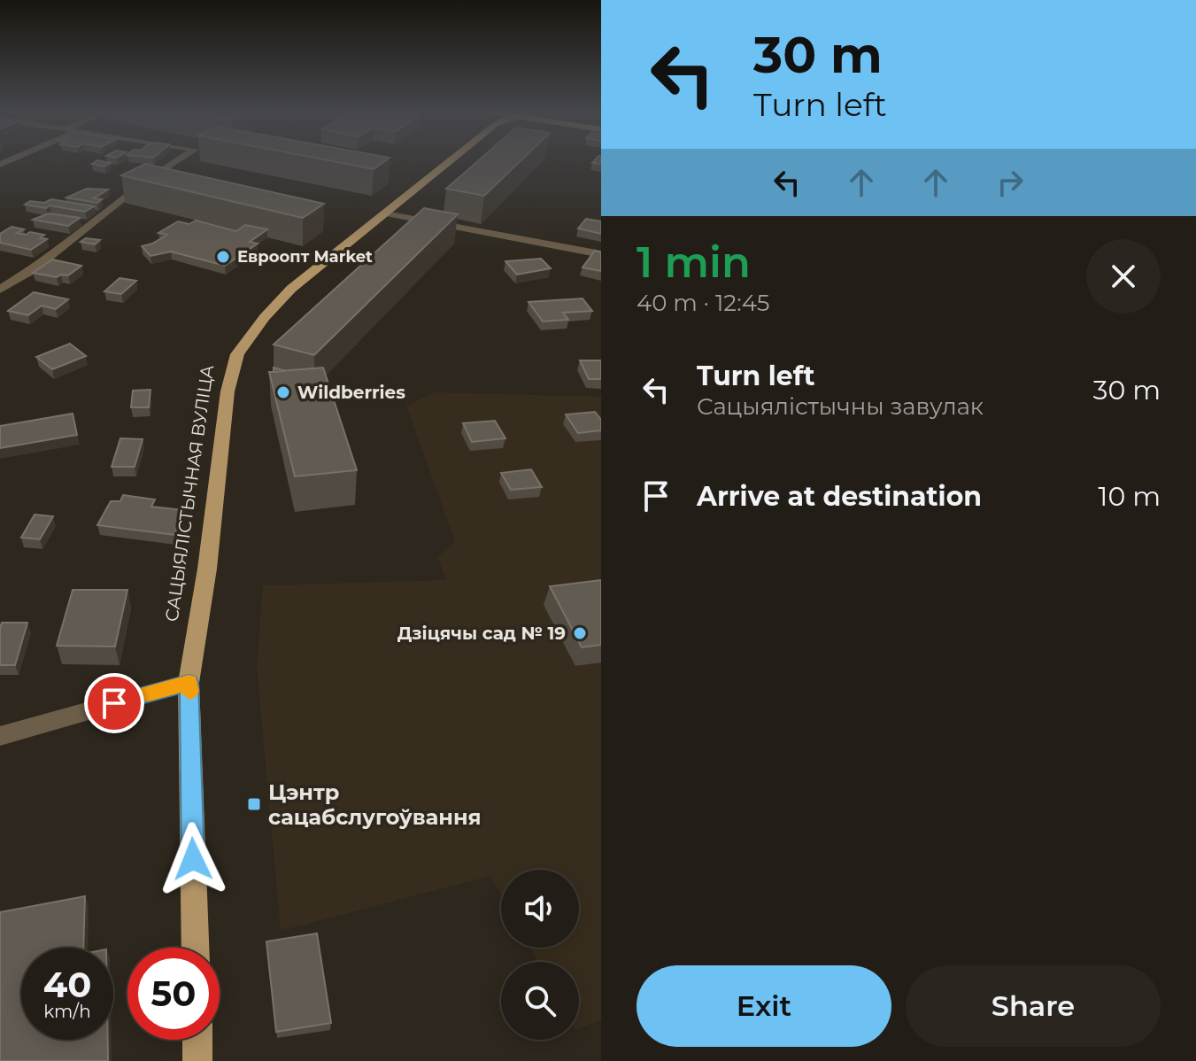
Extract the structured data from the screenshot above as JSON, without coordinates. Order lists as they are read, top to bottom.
{
  "streets": {
    "main road": ["САЦЫЯЛІСТЫЧНАЯ ВУЛІЦА"]
  },
  "places": {
    "other": ["Евроопт Market", "Wildberries", "Дзіцячы сад № 19"],
    "transit": ["Цэнтр сацабслугоўвання"]
  },
  "page": {
    "turn": ["30 m", "Turn left"],
    "heading": ["1 min", "40 m · 12:45"],
    "list": [
      {
        "name": "Turn left",
        "note": "Сацыялістычны завулак",
        "value": "30 m"
      },
      {
        "name": "Arrive at destination",
        "value": "10 m"
      }
    ],
    "speed": "40 km/h",
    "limit": "50",
    "buttons": ["Exit", "Share"]
  }
}
